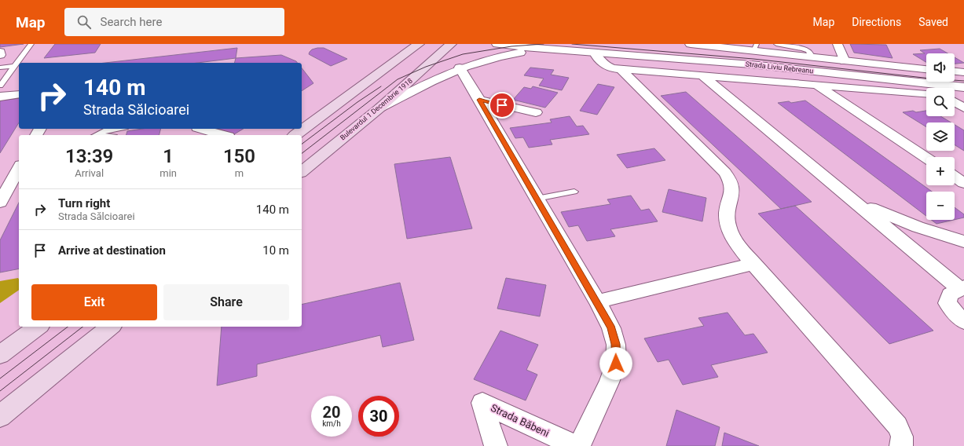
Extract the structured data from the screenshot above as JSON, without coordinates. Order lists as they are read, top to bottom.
{
  "streets": {
    "main road": ["Bulevardul 1 Decembrie 1918"],
    "street": ["Strada Liviu Rebreanu", "Strada Băbeni"]
  },
  "crossings": [
    ["Strada Liviu Rebreanu", "Bulevardul 1 Decembrie 1918"]
  ],
  "page": {
    "header": "Map",
    "search": "Search here",
    "nav": ["Map", "Directions", "Saved"],
    "map_buttons": ["+", "−"],
    "turn": ["140 m", "Strada Sălcioarei"],
    "eta": [
      "13:39",
      "Arrival",
      "1",
      "min",
      "150",
      "m"
    ],
    "list": [
      {
        "name": "Turn right",
        "note": "Strada Sălcioarei",
        "value": "140 m"
      },
      {
        "name": "Arrive at destination",
        "value": "10 m"
      }
    ],
    "buttons": ["Exit", "Share"],
    "speed": "20 km/h",
    "limit": "30"
  }
}
